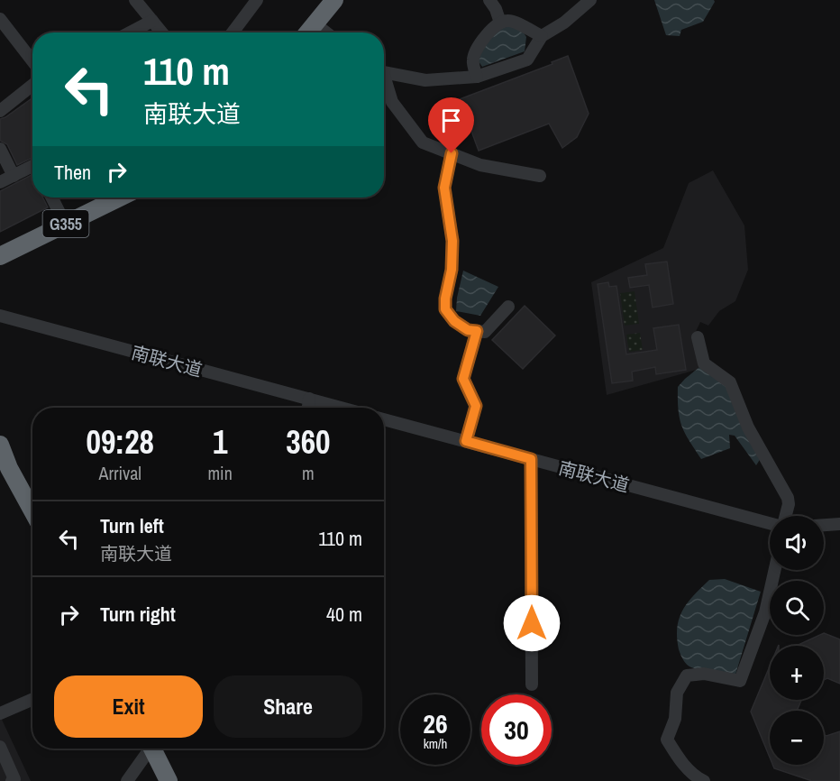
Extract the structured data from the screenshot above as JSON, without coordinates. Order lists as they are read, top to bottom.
{
  "streets": {
    "highway": ["G355"],
    "street": ["南联大道"]
  },
  "page": {
    "turn": ["110 m", "南联大道"],
    "then": "Then",
    "eta": [
      "09:28",
      "Arrival",
      "1",
      "min",
      "360",
      "m"
    ],
    "list": [
      {
        "name": "Turn left",
        "note": "南联大道",
        "value": "110 m"
      },
      {
        "name": "Turn right",
        "value": "40 m"
      }
    ],
    "map_buttons": ["+", "−"],
    "buttons": ["Exit", "Share"],
    "speed": "26 km/h",
    "limit": "30"
  }
}
